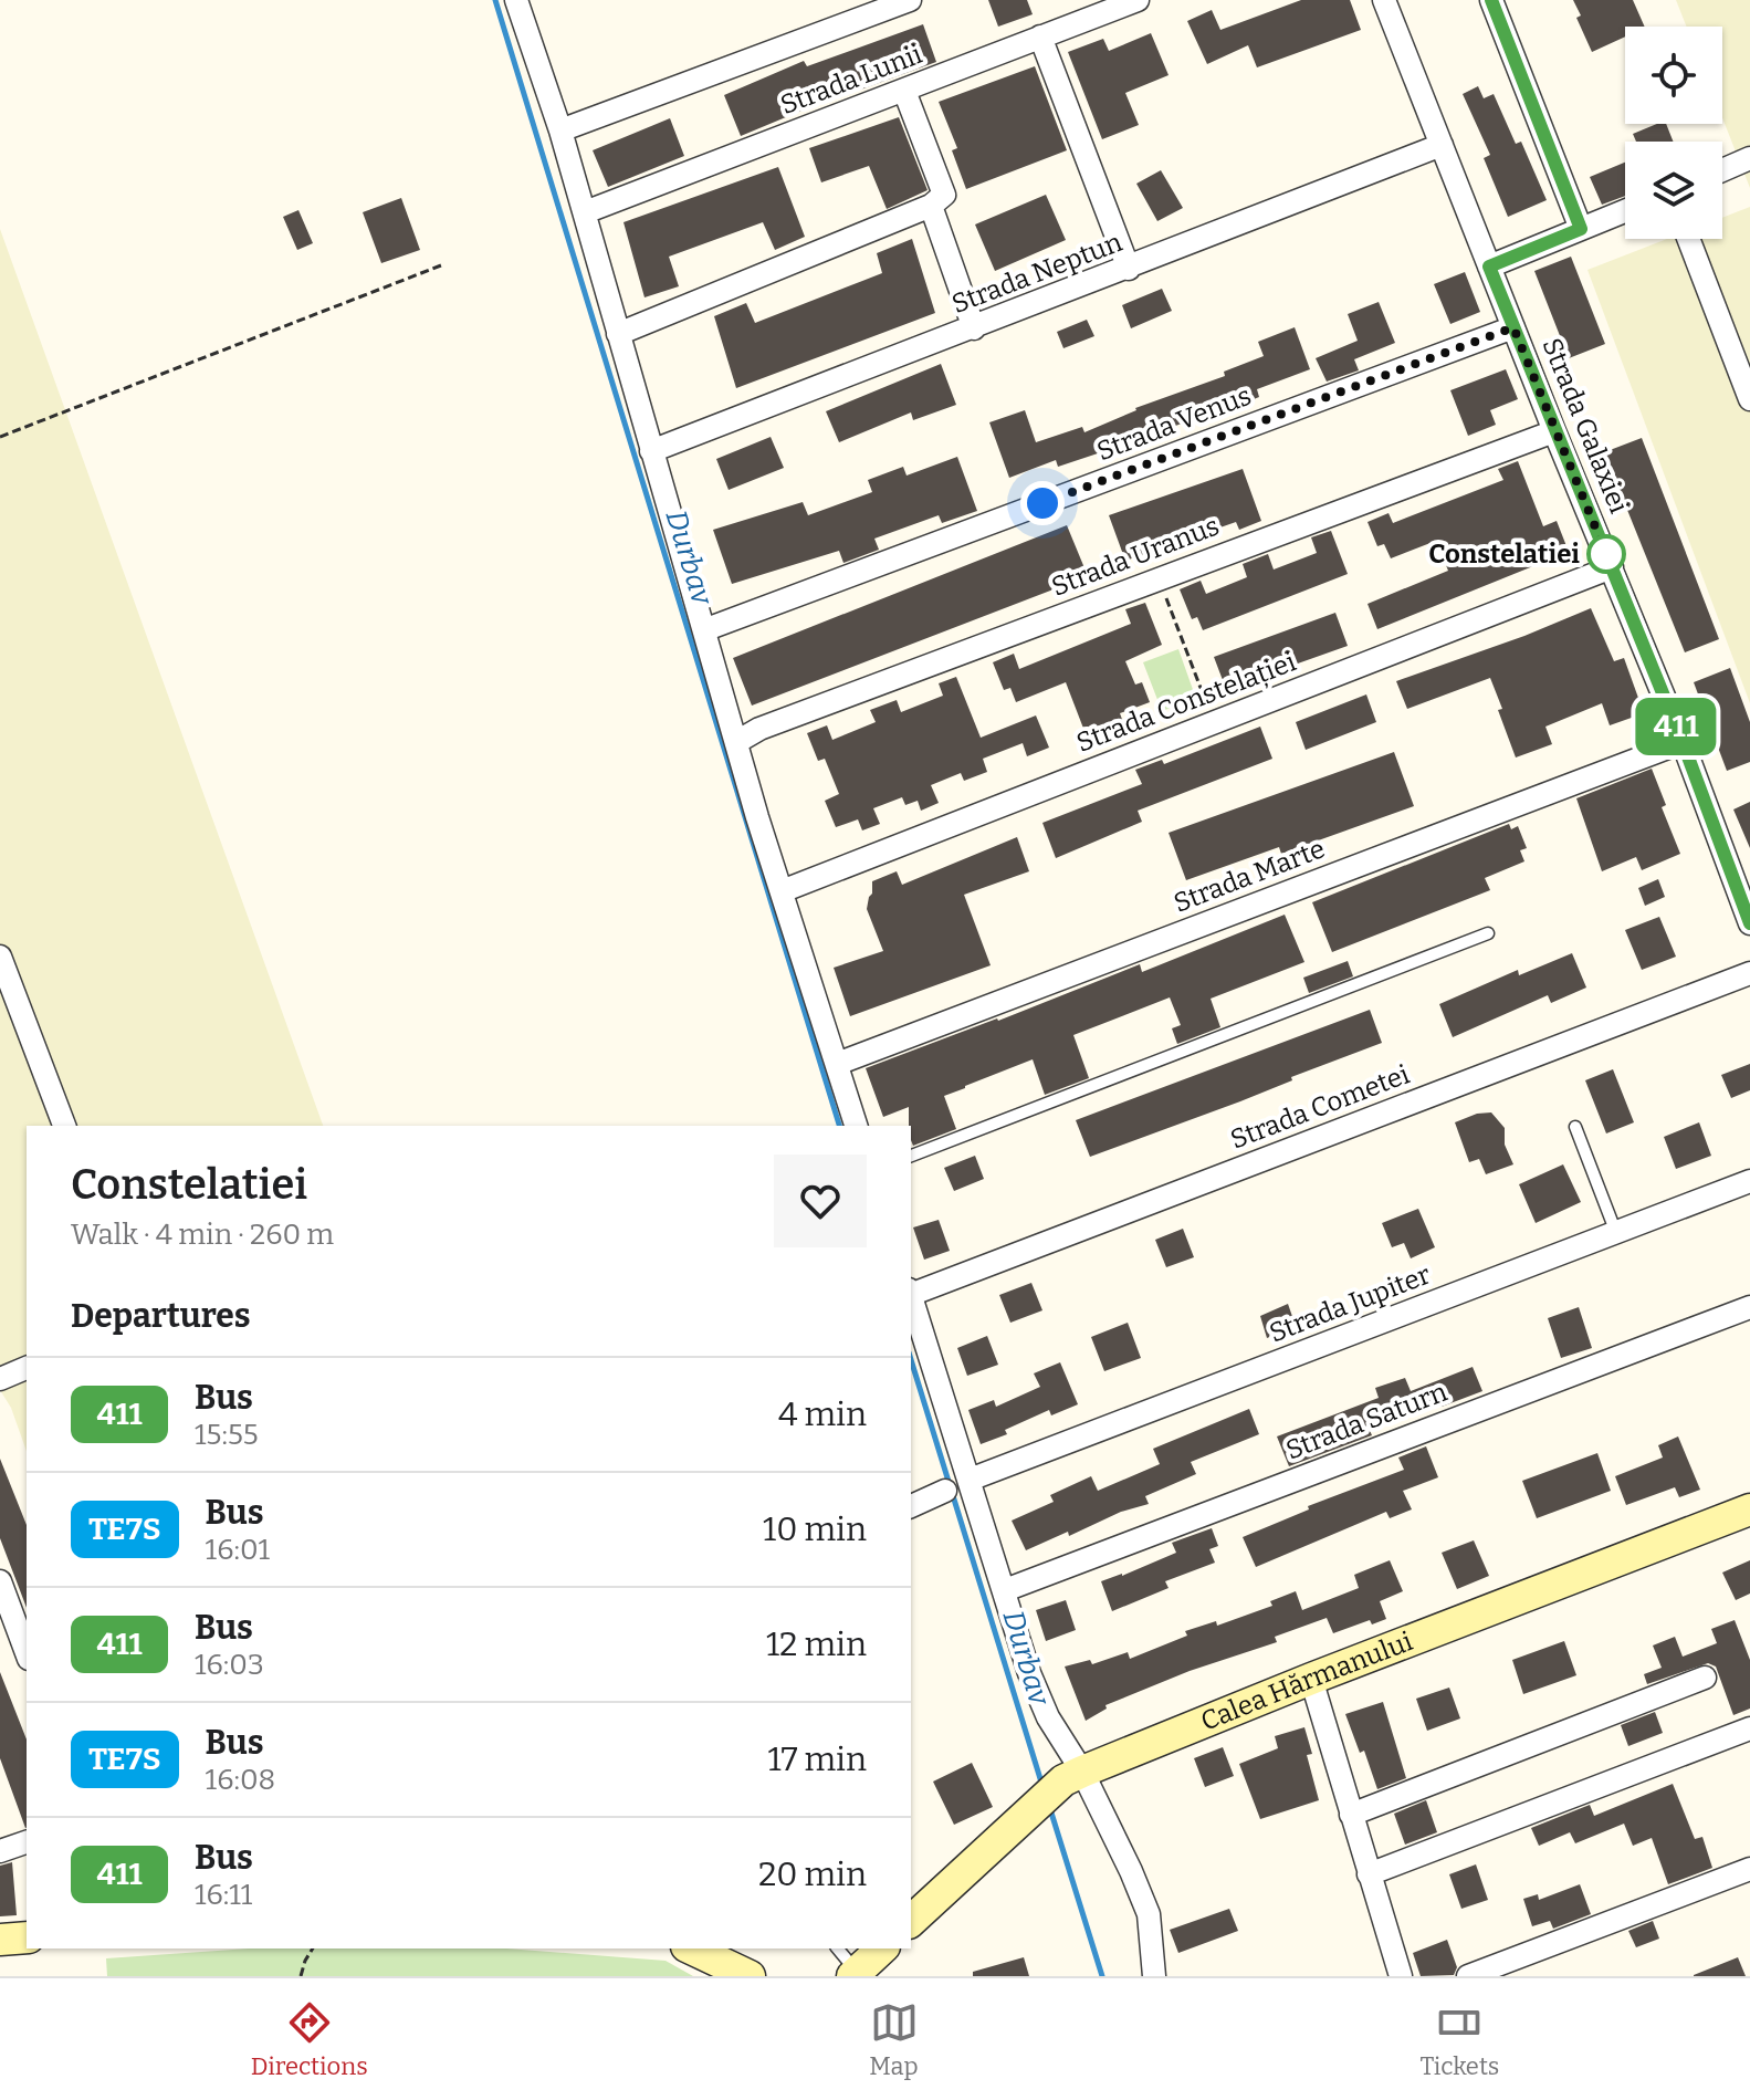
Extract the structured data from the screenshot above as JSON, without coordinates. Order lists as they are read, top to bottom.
{
  "streets": {
    "street": [
      "Strada Lunii",
      "Strada Neptun",
      "Strada Venus",
      "Strada Galaxiei",
      "Strada Uranus",
      "Strada Constelației",
      "Strada Marte",
      "Strada Cometei",
      "Strada Jupiter",
      "Strada Saturn",
      "Calea Hărmanului"
    ]
  },
  "crossings": [
    ["Strada Neptun", "Strada Galaxiei"],
    ["Strada Venus", "Strada Galaxiei"],
    ["Strada Galaxiei", "Strada Uranus"],
    ["Strada Galaxiei", "Strada Constelației"],
    ["Strada Galaxiei", "Strada Marte"]
  ],
  "water": ["Durbav"],
  "places": ["Constelatiei"],
  "lines": ["bus line 411"],
  "page": {
    "on_map": "411",
    "heading": [
      ["Constelatiei", "Walk · 4 min · 260 m"],
      "Departures"
    ],
    "list": [
      {
        "mark": "411",
        "name": "Bus",
        "note": "15:55",
        "value": "4 min"
      },
      {
        "mark": "TE7S",
        "name": "Bus",
        "note": "16:01",
        "value": "10 min"
      },
      {
        "mark": "411",
        "name": "Bus",
        "note": "16:03",
        "value": "12 min"
      },
      {
        "mark": "TE7S",
        "name": "Bus",
        "note": "16:08",
        "value": "17 min"
      },
      {
        "mark": "411",
        "name": "Bus",
        "note": "16:11",
        "value": "20 min"
      }
    ],
    "tabs": ["Directions", "Map", "Tickets"]
  }
}
